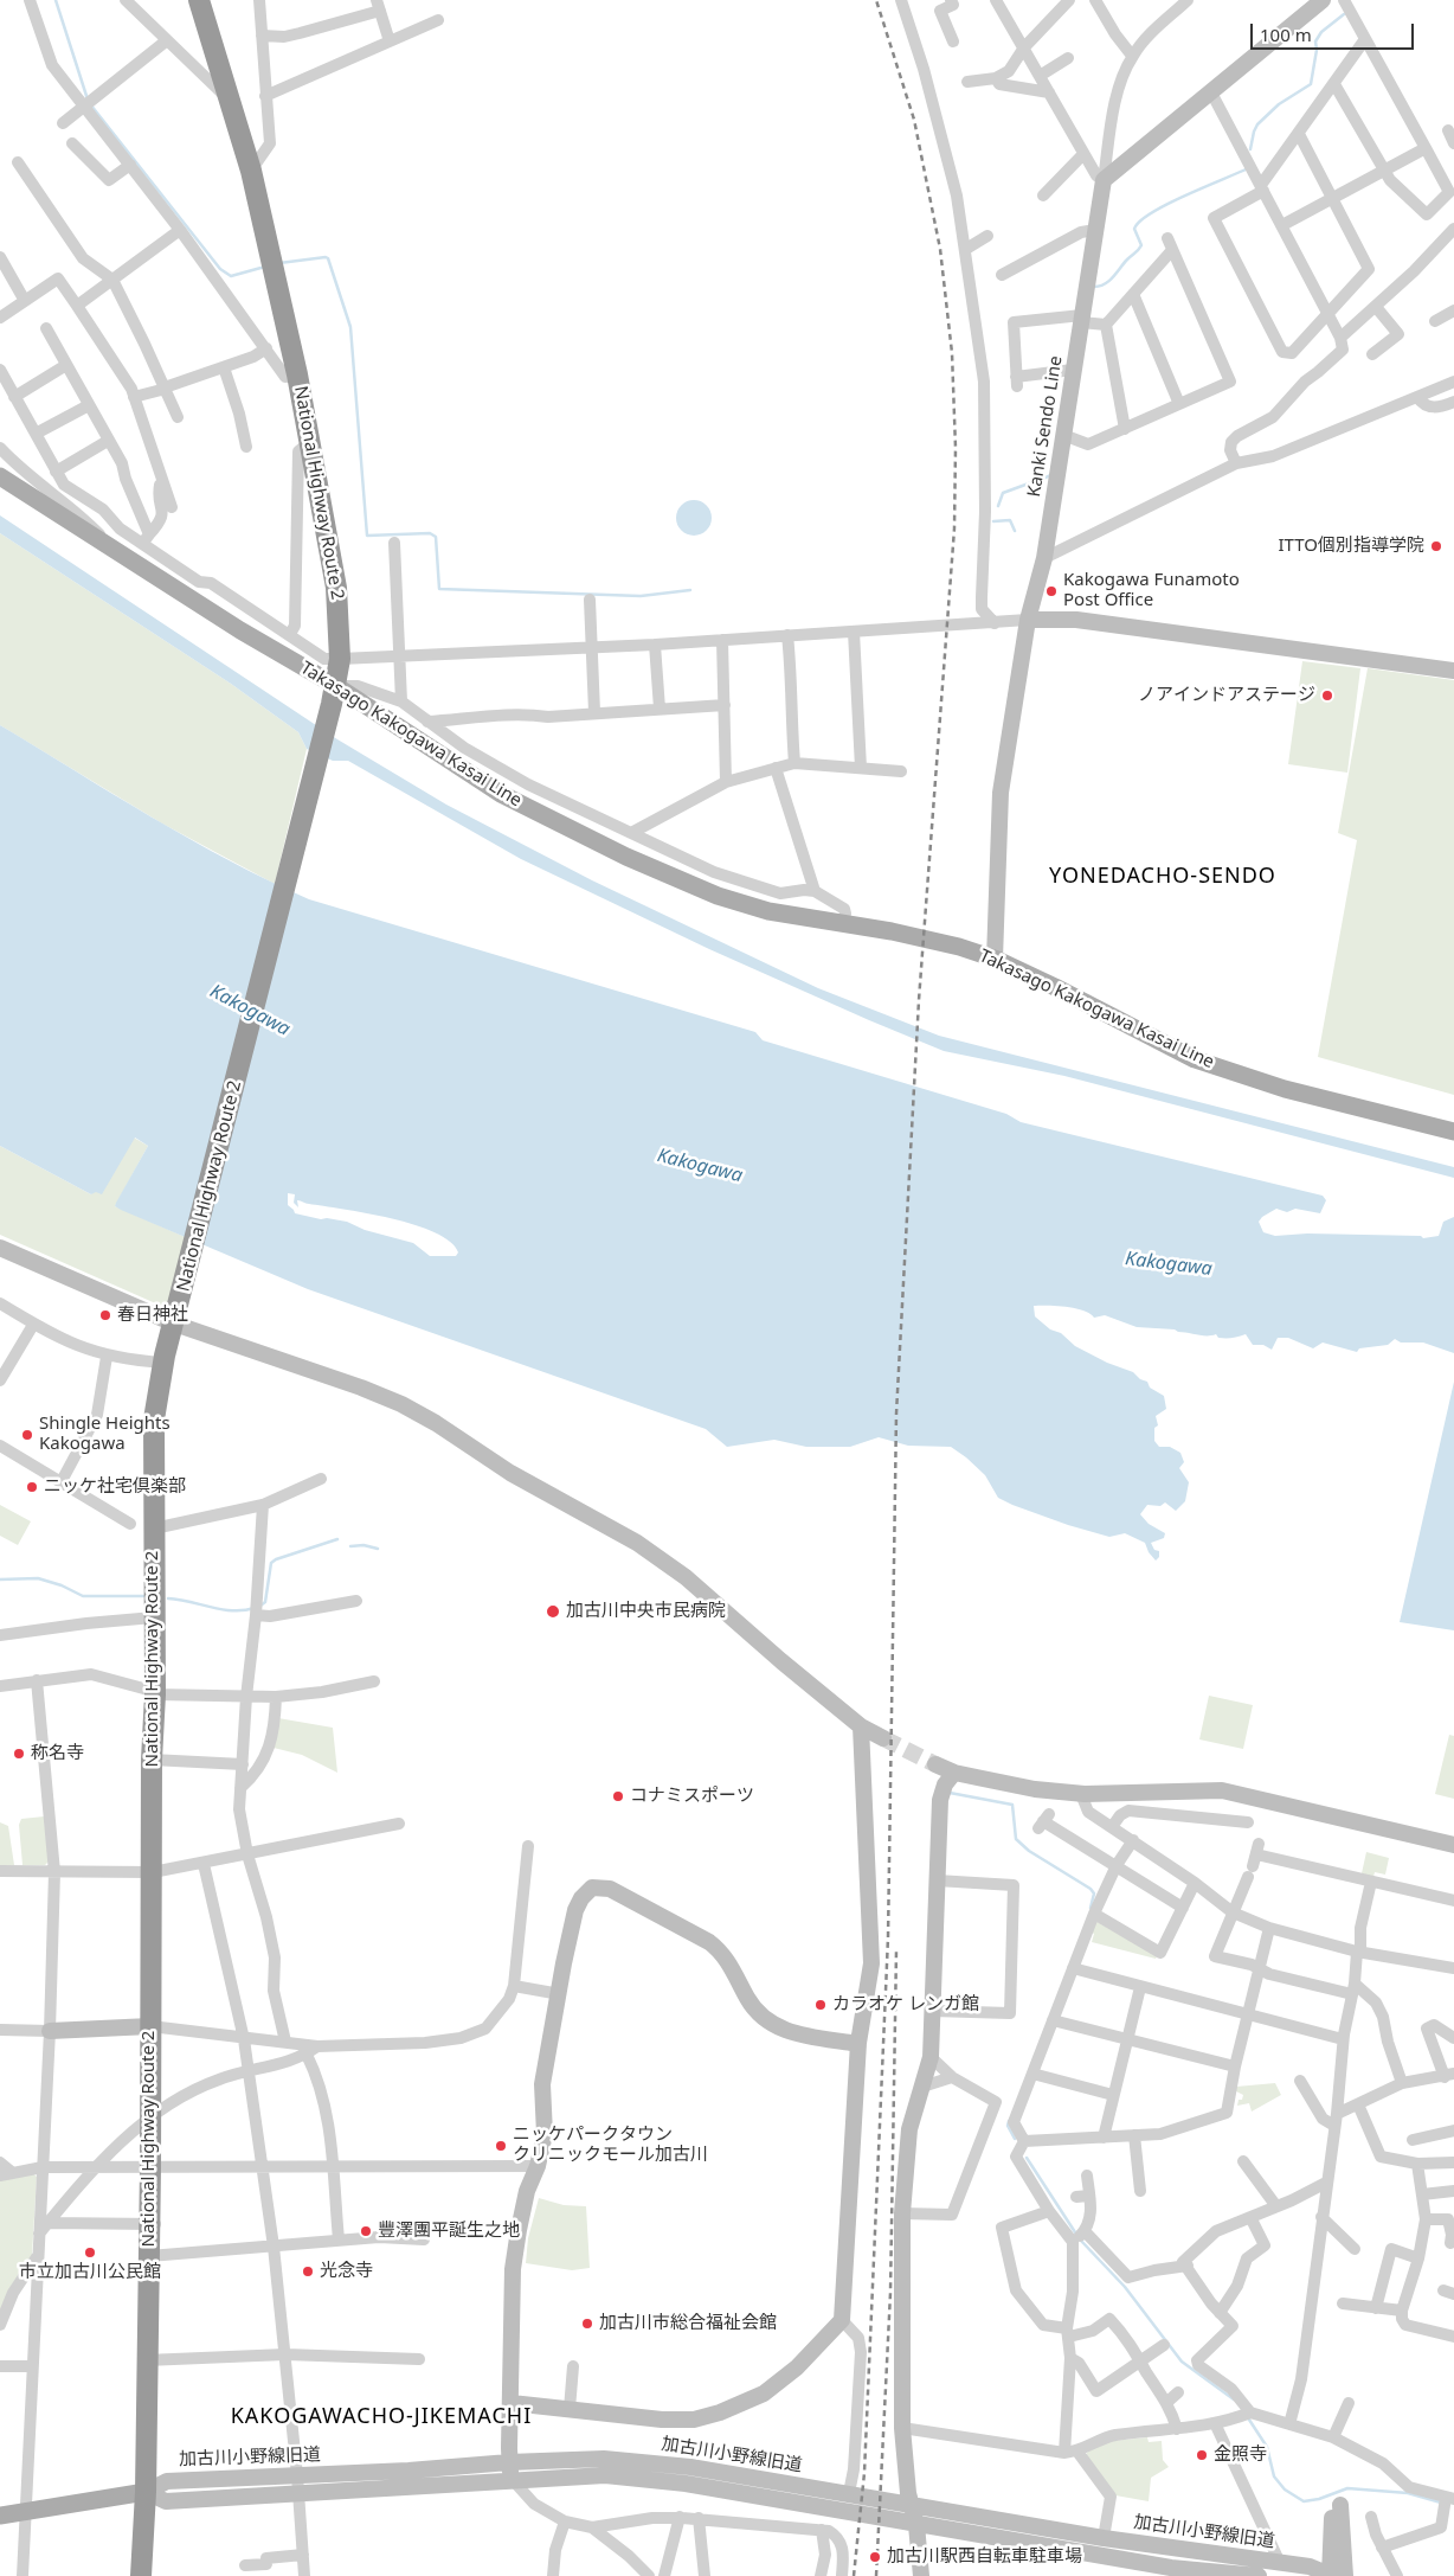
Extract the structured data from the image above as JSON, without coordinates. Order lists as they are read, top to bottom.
{
  "streets": {
    "highway": ["National Highway Route 2"],
    "main road": ["Takasago Kakogawa Kasai Line"],
    "street": ["Kanki Sendo Line", "加古川小野線旧道"]
  },
  "crossings": [
    ["Kanki Sendo Line", "Takasago Kakogawa Kasai Line"],
    ["National Highway Route 2", "Takasago Kakogawa Kasai Line"],
    ["National Highway Route 2", "加古川小野線旧道"]
  ],
  "districts": ["YONEDACHO-SENDO", "KAKOGAWACHO-JIKEMACHI"],
  "water": ["Kakogawa"],
  "places": [
    "ITTO個別指導学院",
    "Kakogawa Funamoto Post Office",
    "ノアインドアステージ",
    "春日神社",
    "Shingle Heights Kakogawa",
    "ニッケ社宅倶楽部",
    "加古川中央市民病院",
    "称名寺",
    "コナミスポーツ",
    "カラオケ レンガ館",
    "ニッケパークタウン クリニックモール加古川",
    "豐澤團平誕生之地",
    "市立加古川公民館",
    "光念寺",
    "加古川市総合福祉会館",
    "金照寺",
    "加古川駅西自転車駐車場"
  ],
  "scale_bar": "100 m"
}
